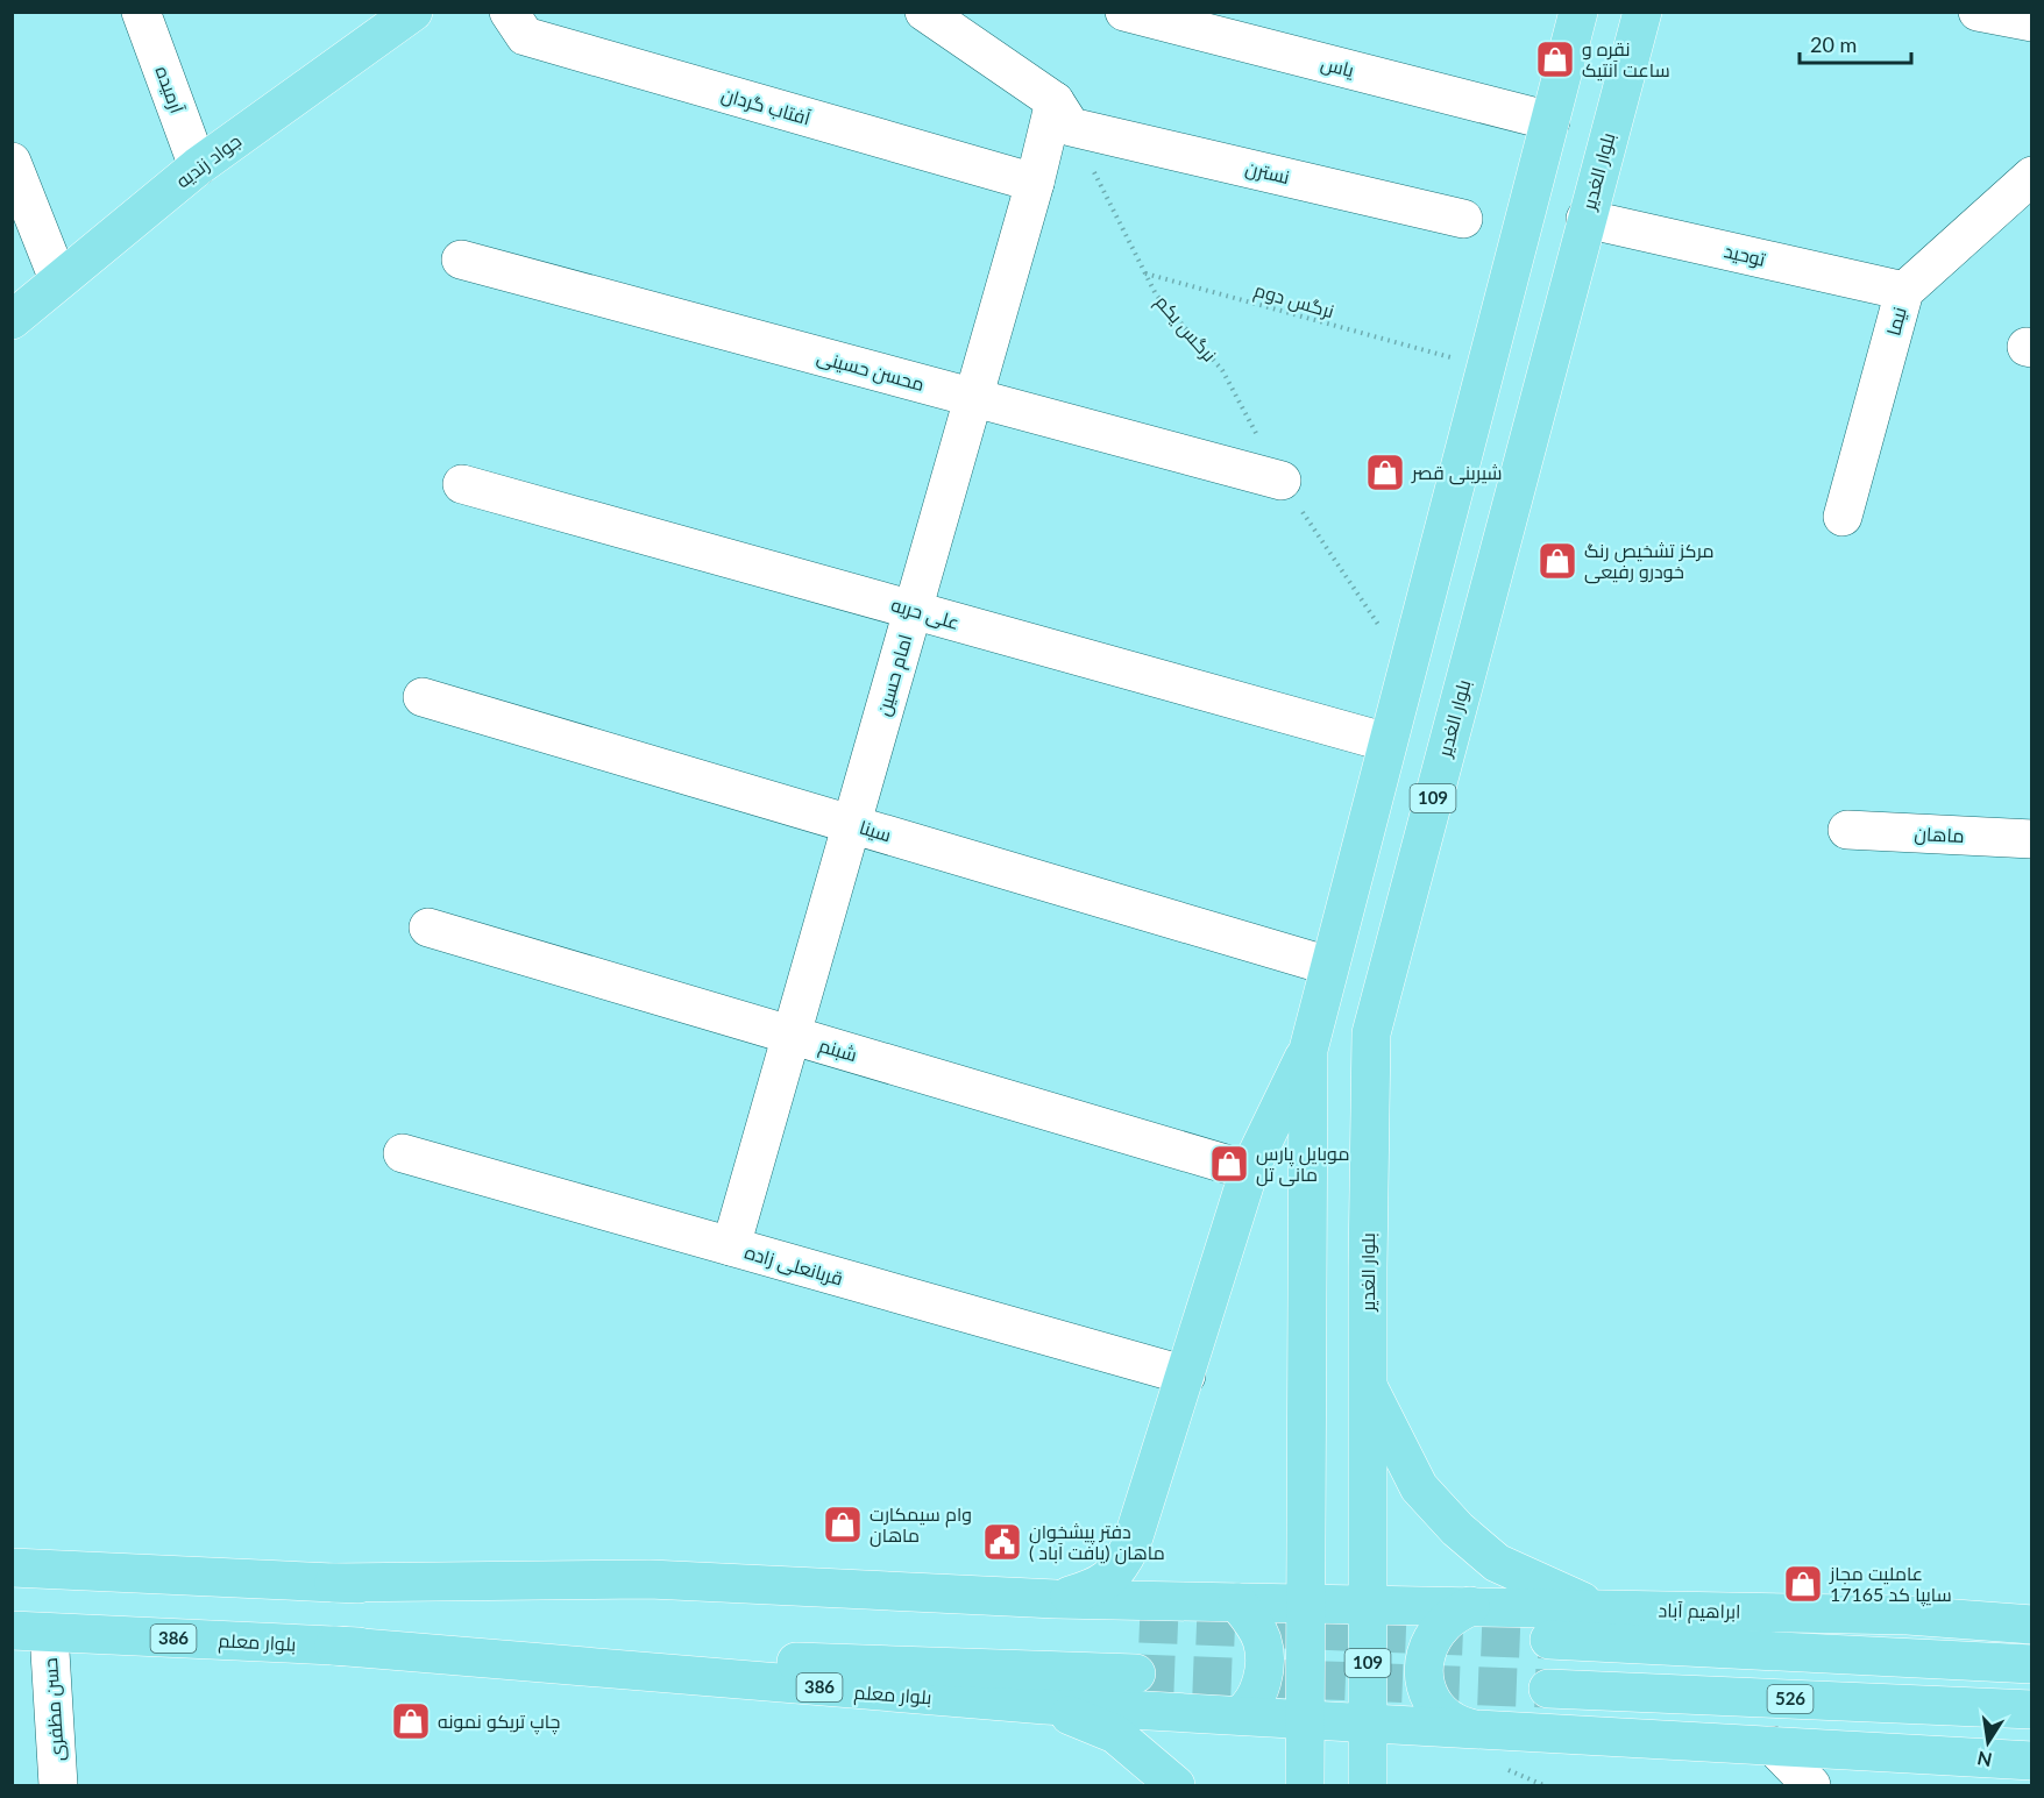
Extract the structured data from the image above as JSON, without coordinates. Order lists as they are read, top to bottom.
{
  "streets": {
    "main road": [
      "جواد زندیه",
      "بلوار الغدیر",
      "109",
      "ابراهیم آباد",
      "386",
      "بلوار معلم",
      "526"
    ],
    "street": [
      "یاس",
      "آرمیده",
      "آفتاب گردان",
      "نسترن",
      "توحید",
      "نیما",
      "محسن حسینی",
      "علی حریه",
      "امام حسین",
      "سینا",
      "ماهان",
      "شبنم",
      "قربانعلی زاده",
      "حسن مظفری"
    ],
    "path": ["نرگس دوم", "نرگس یکم"]
  },
  "crossings": [
    ["آرمیده", "جواد زندیه"],
    ["آفتاب گردان", "امام حسین"],
    ["بلوار الغدیر", "توحید"],
    ["بلوار الغدیر", "109"],
    ["بلوار الغدیر", "ابراهیم آباد"],
    ["نسترن", "نرگس یکم"],
    ["نسترن", "امام حسین"],
    ["توحید", "نیما"],
    ["نرگس دوم", "نرگس یکم"],
    ["نرگس یکم", "محسن حسینی"],
    ["نرگس یکم", "امام حسین"],
    ["محسن حسینی", "امام حسین"],
    ["علی حریه", "امام حسین"],
    ["امام حسین", "سینا"],
    ["امام حسین", "شبنم"],
    ["امام حسین", "قربانعلی زاده"],
    ["109", "ابراهیم آباد"],
    ["109", "بلوار معلم"],
    ["بلوار معلم", "حسن مظفری"]
  ],
  "places": {
    "shop": [
      "نقره و ساعت آنتیک",
      "شیرینی قصر",
      "مرکز تشخیص رنگ خودرو رفیعی",
      "موبایل پارس مانی تل",
      "وام سیمکارت ماهان",
      "عاملیت مجاز سایپا کد 17165",
      "چاپ تریکو نمونه"
    ],
    "public building": ["دفتر پیشخوان ماهان (یافت آباد )"]
  },
  "scale_bar": "20 m",
  "north": "bottom"
}
